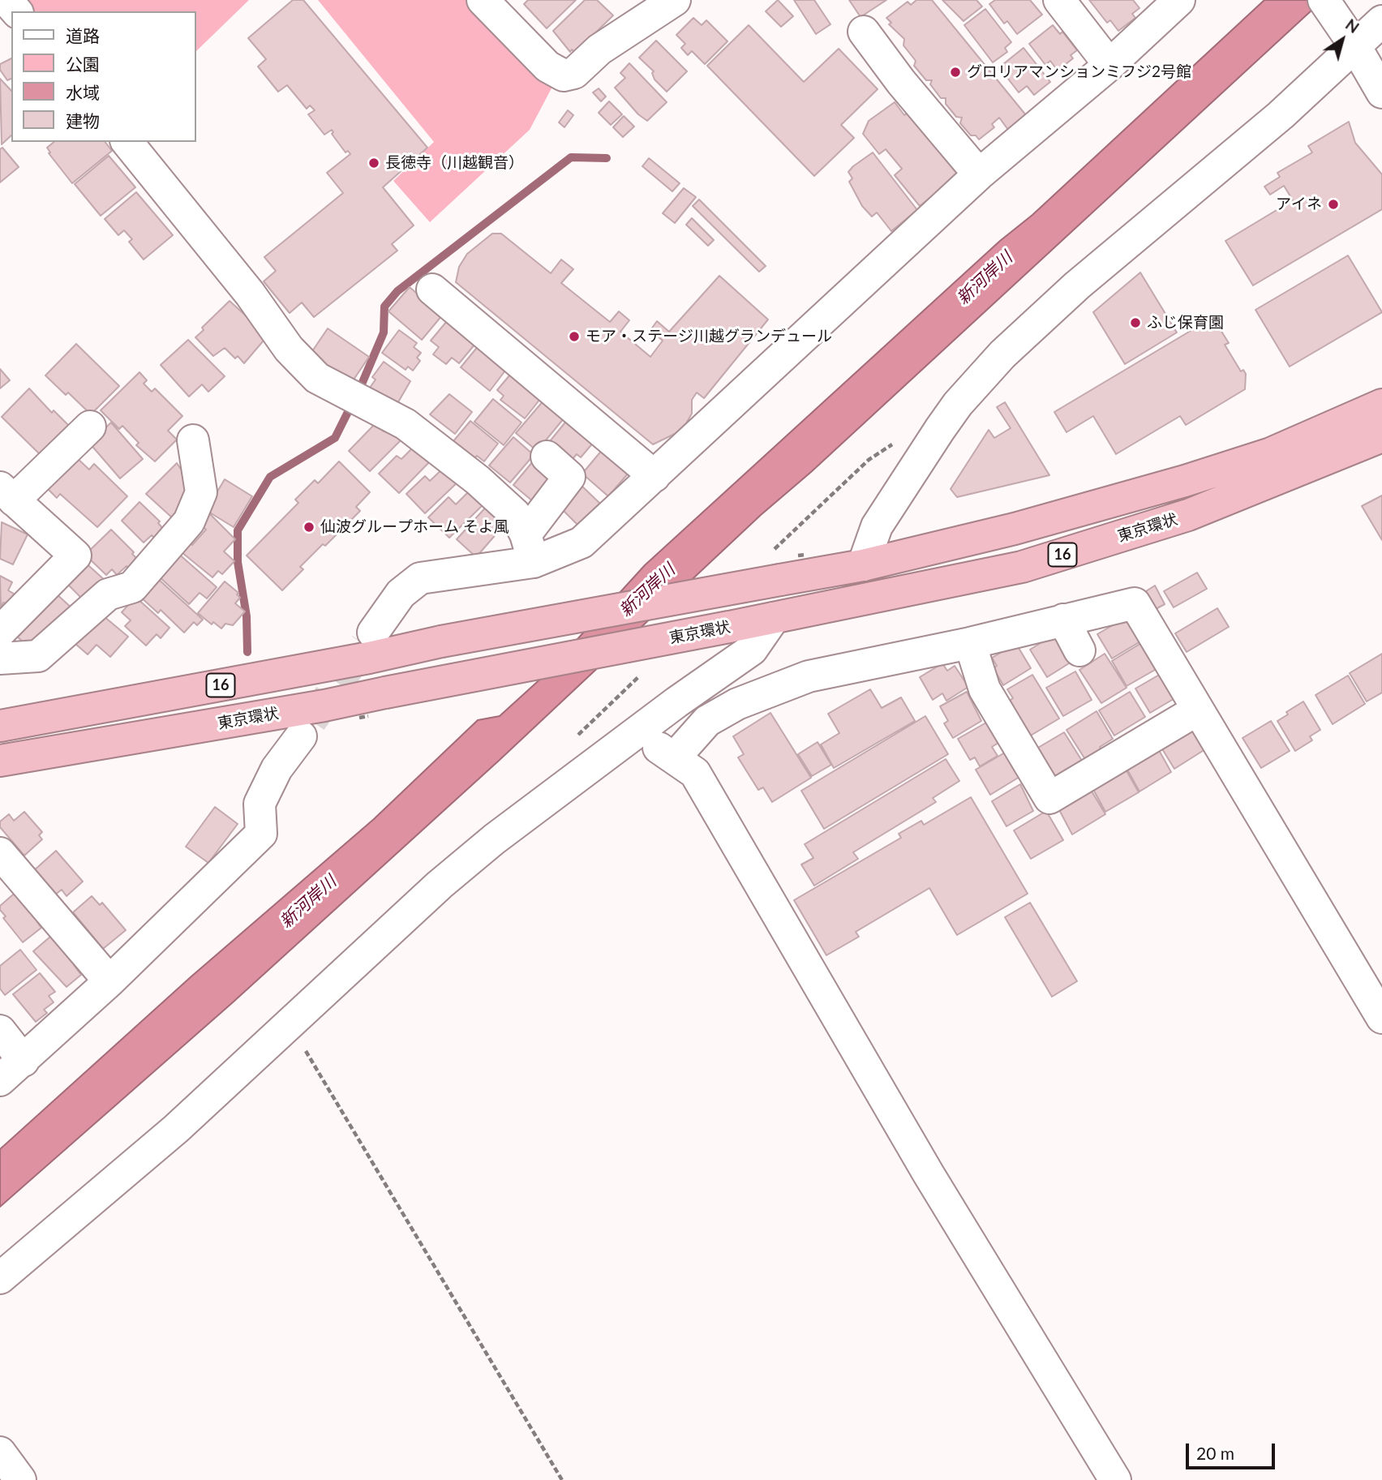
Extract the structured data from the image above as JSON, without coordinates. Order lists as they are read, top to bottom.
{
  "streets": {
    "highway": ["東京環状", "16"]
  },
  "water": ["新河岸川"],
  "places": [
    "グロリアマンションミフジ2号館",
    "長徳寺（川越観音）",
    "アイネ",
    "ふじ保育園",
    "モア・ステージ川越グランデュール",
    "仙波グループホーム そよ風"
  ],
  "legend": [
    "道路",
    "公園",
    "水域",
    "建物"
  ],
  "scale_bar": "20 m",
  "north": "top right"
}
